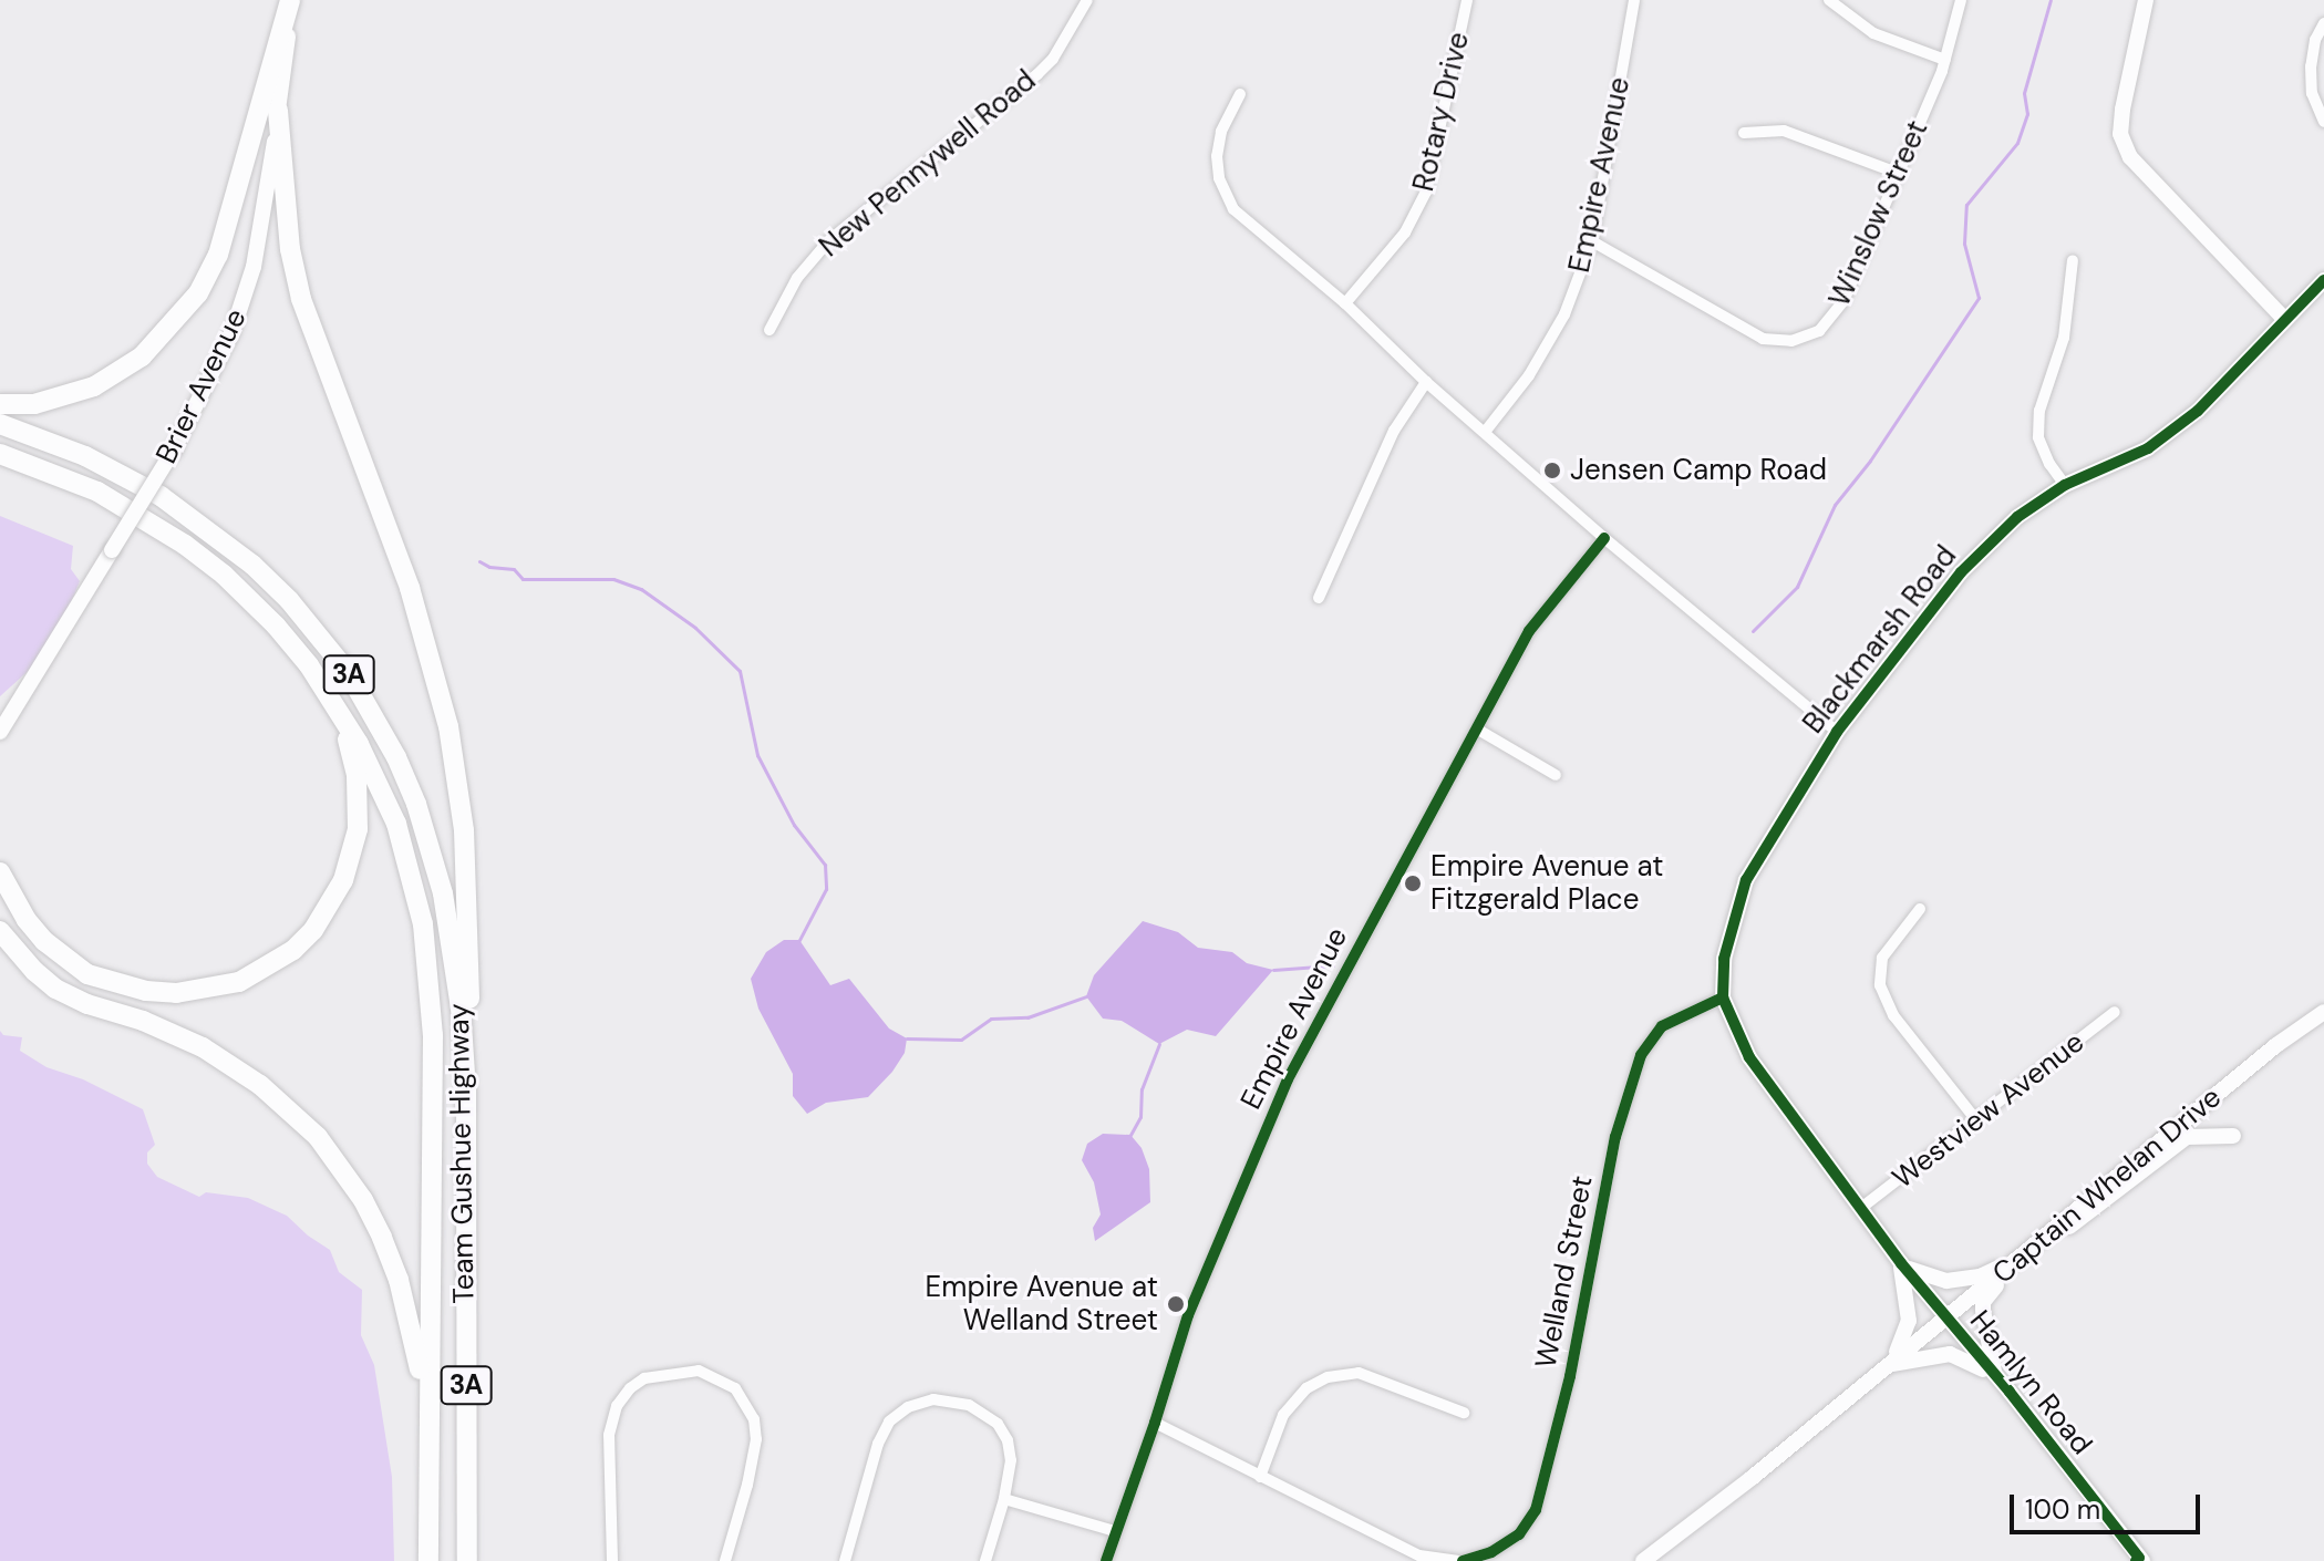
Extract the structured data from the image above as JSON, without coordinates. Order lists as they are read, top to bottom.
{
  "streets": {
    "highway": ["3A", "Team Gushue Highway"],
    "main road": [
      "Brier Avenue",
      "Blackmarsh Road",
      "Captain Whelan Drive",
      "Hamlyn Road"
    ],
    "street": [
      "Rotary Drive",
      "New Pennywell Road",
      "Empire Avenue",
      "Winslow Street",
      "Westview Avenue",
      "Welland Street"
    ]
  },
  "crossings": [
    ["Empire Avenue", "Winslow Street"],
    ["Empire Avenue", "Welland Street"],
    ["Blackmarsh Road", "Westview Avenue"],
    ["Blackmarsh Road", "Captain Whelan Drive"],
    ["Blackmarsh Road", "Welland Street"],
    ["Blackmarsh Road", "Hamlyn Road"],
    ["Captain Whelan Drive", "Hamlyn Road"]
  ],
  "places": ["Jensen Camp Road", "Empire Avenue at Fitzgerald Place", "Empire Avenue at Welland Street"],
  "scale_bar": "100 m"
}
